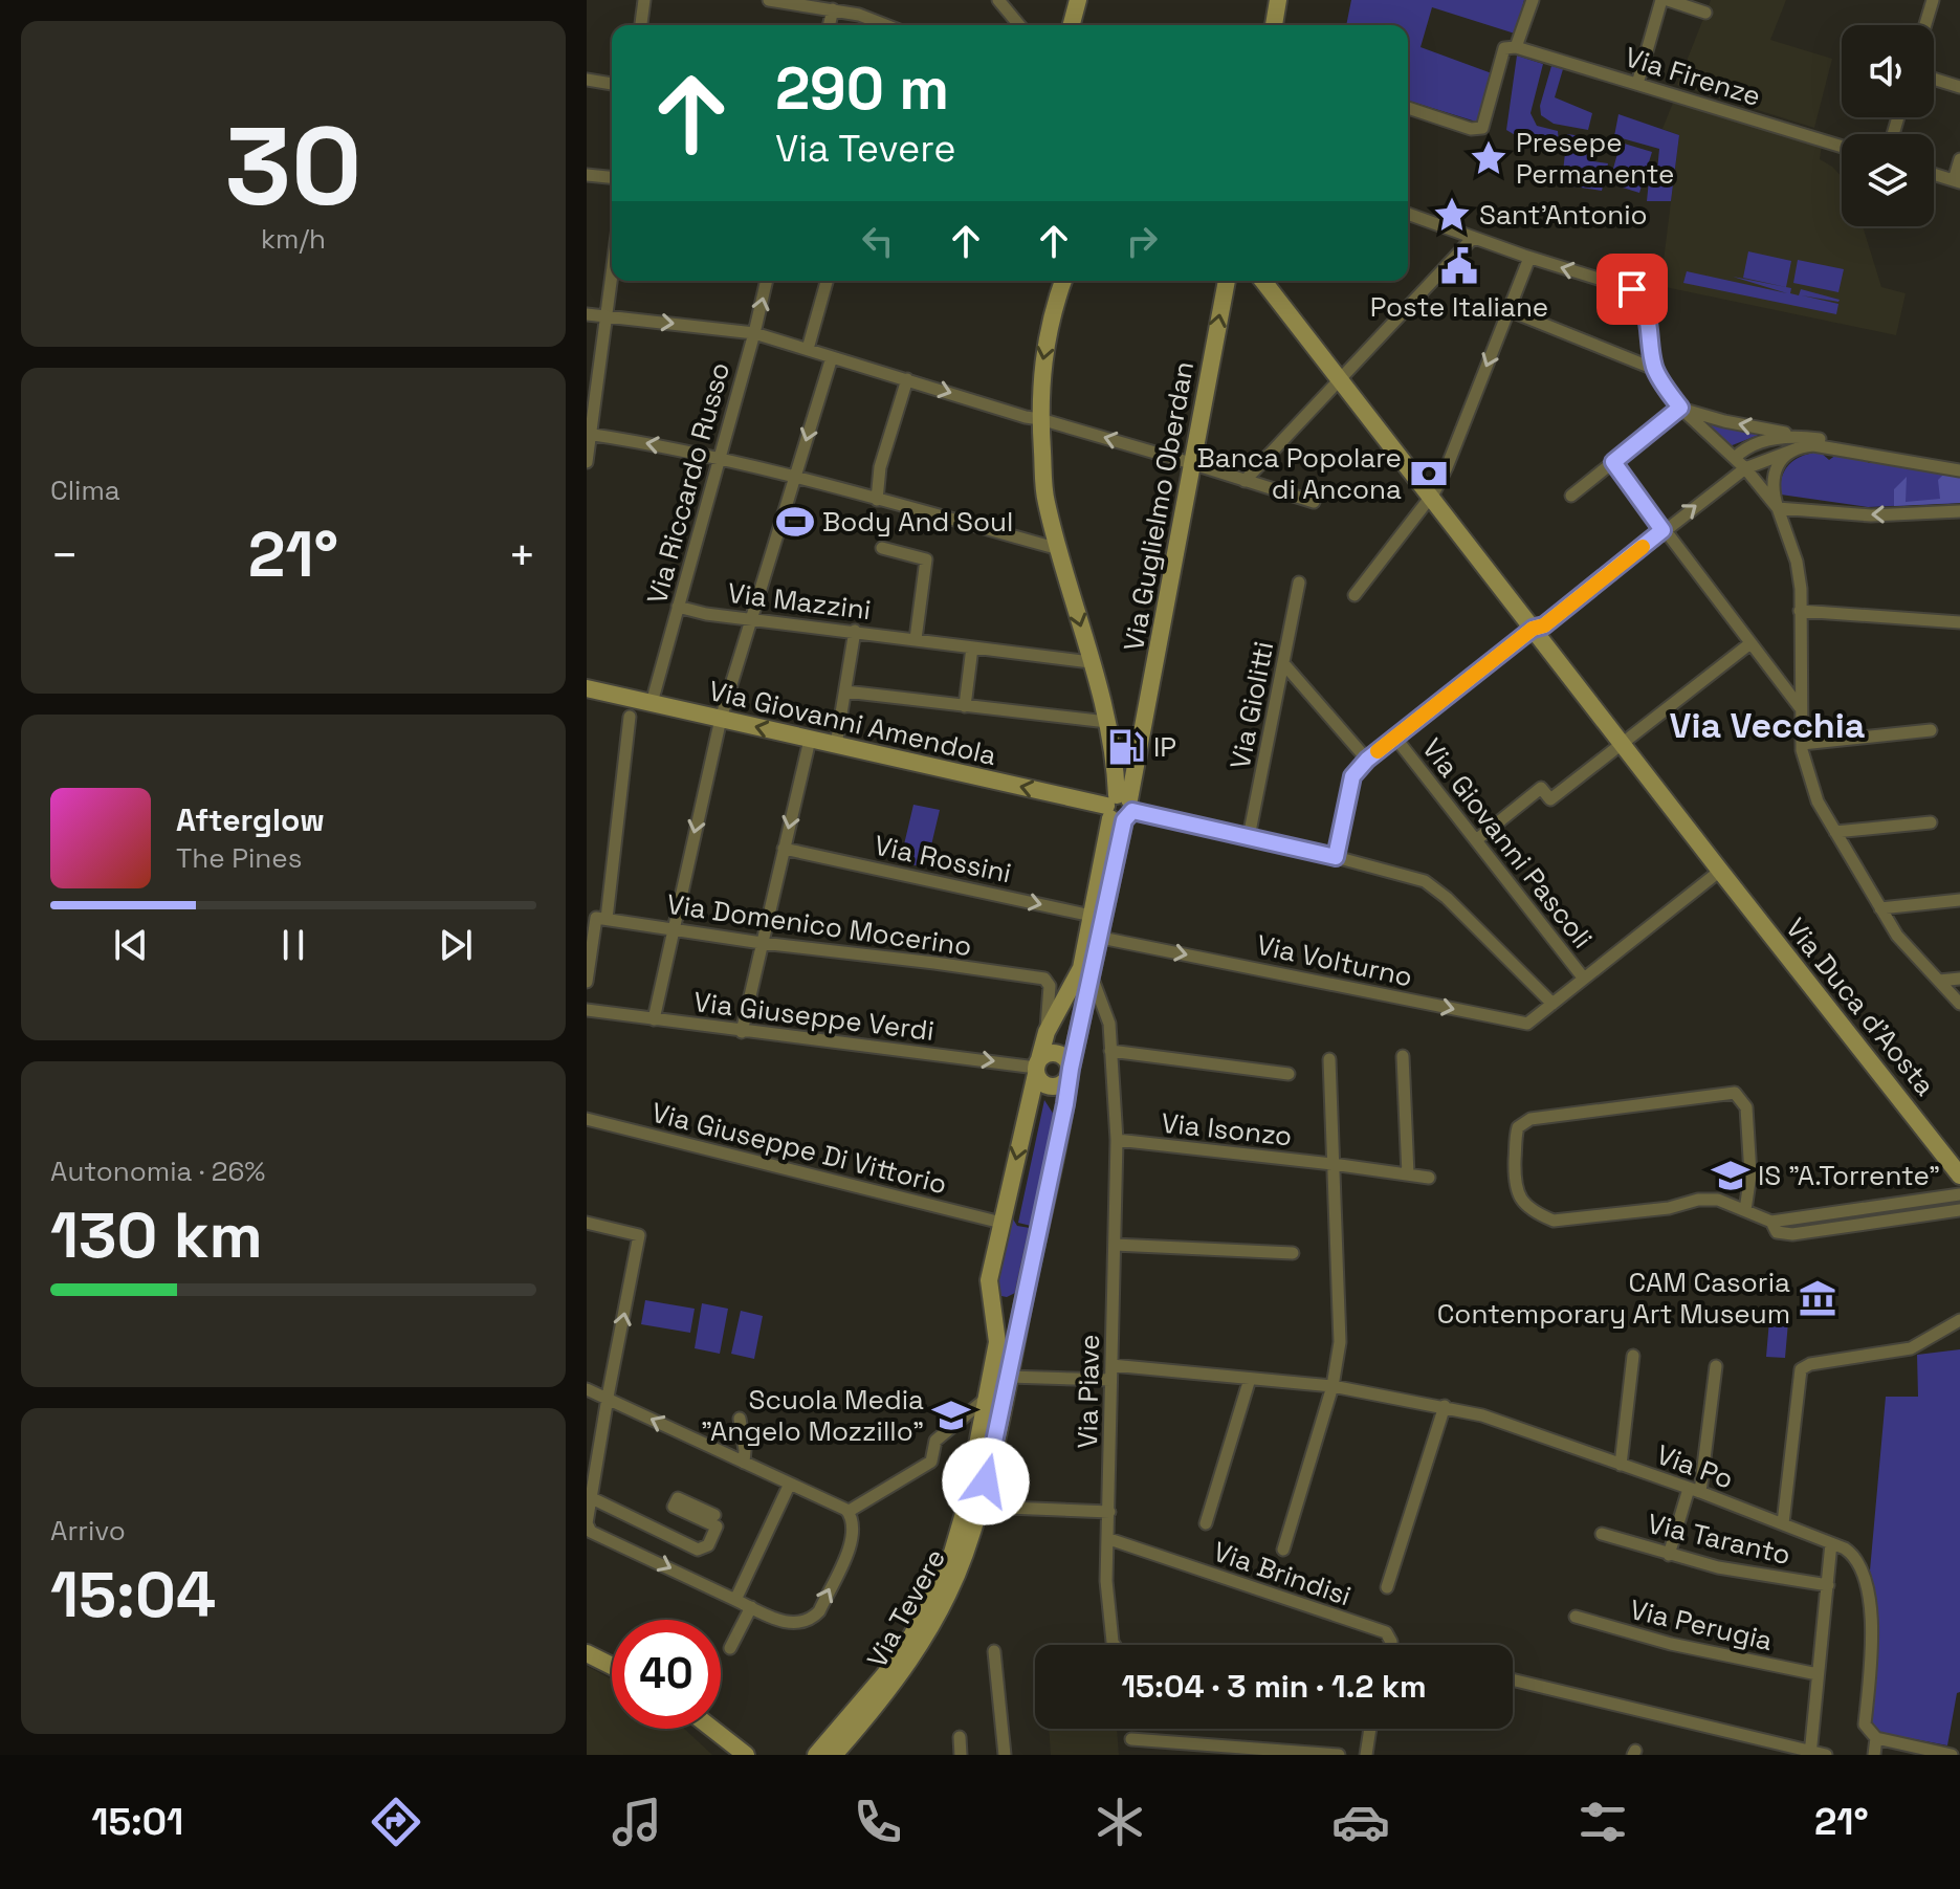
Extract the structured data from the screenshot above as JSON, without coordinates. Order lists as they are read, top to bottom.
{
  "streets": {
    "street": [
      "Via Firenze",
      "Via Riccardo Russo",
      "Via Guglielmo Oberdan",
      "Via Mazzini",
      "Via Giolitti",
      "Via Giovanni Amendola",
      "Via Giovanni Pascoli",
      "Via Rossini",
      "Via Domenico Mocerino",
      "Via Volturno",
      "Via Duca d'Aosta",
      "Via Giuseppe Verdi",
      "Via Isonzo",
      "Via Giuseppe Di Vittorio",
      "Via Piave",
      "Via Po",
      "Via Taranto",
      "Via Brindisi",
      "Via Tevere",
      "Via Perugia"
    ]
  },
  "crossings": [
    ["Via Riccardo Russo", "Via Mazzini"],
    ["Via Riccardo Russo", "Via Giovanni Amendola"],
    ["Via Guglielmo Oberdan", "Via Giovanni Amendola"],
    ["Via Guglielmo Oberdan", "Via Tevere"],
    ["Via Giolitti", "Via Giovanni Amendola"],
    ["Via Giovanni Amendola", "Via Volturno"],
    ["Via Giovanni Amendola", "Via Tevere"],
    ["Via Giovanni Pascoli", "Via Volturno"],
    ["Via Volturno", "Via Duca d'Aosta"],
    ["Via Volturno", "Via Tevere"],
    ["Via Giuseppe Verdi", "Via Tevere"],
    ["Via Isonzo", "Via Piave"],
    ["Via Isonzo", "Via Po"],
    ["Via Piave", "Via Po"],
    ["Via Piave", "Via Brindisi"],
    ["Via Piave", "Via Tevere"]
  ],
  "one_way": ["Via Rossini", "Via Volturno", "Via Giuseppe Verdi"],
  "districts": ["Via Vecchia"],
  "places": {
    "place": ["Presepe Permanente", "Sant'Antonio"],
    "public building": ["Poste Italiane"],
    "bank": ["Banca Popolare di Ancona"],
    "sports": ["Body And Soul"],
    "fuel station": ["IP"],
    "school or university": ["IS \"A.Torrente\"", "Scuola Media \"Angelo Mozzillo\""],
    "museum": ["CAM Casoria Contemporary Art Museum"]
  },
  "page": {
    "tile": [
      ["30", "km/h"],
      "Clima",
      ["Autonomia · 26%", "130 km"],
      ["Arrivo", "15:04"]
    ],
    "turn": ["290 m", "Via Tevere"],
    "heat": ["−", "21°", "+"],
    "song": ["Afterglow", "The Pines"],
    "limit": "40",
    "trip": "15:04 · 3 min · 1.2 km",
    "tabs": ["15:01", "21°"]
  }
}
